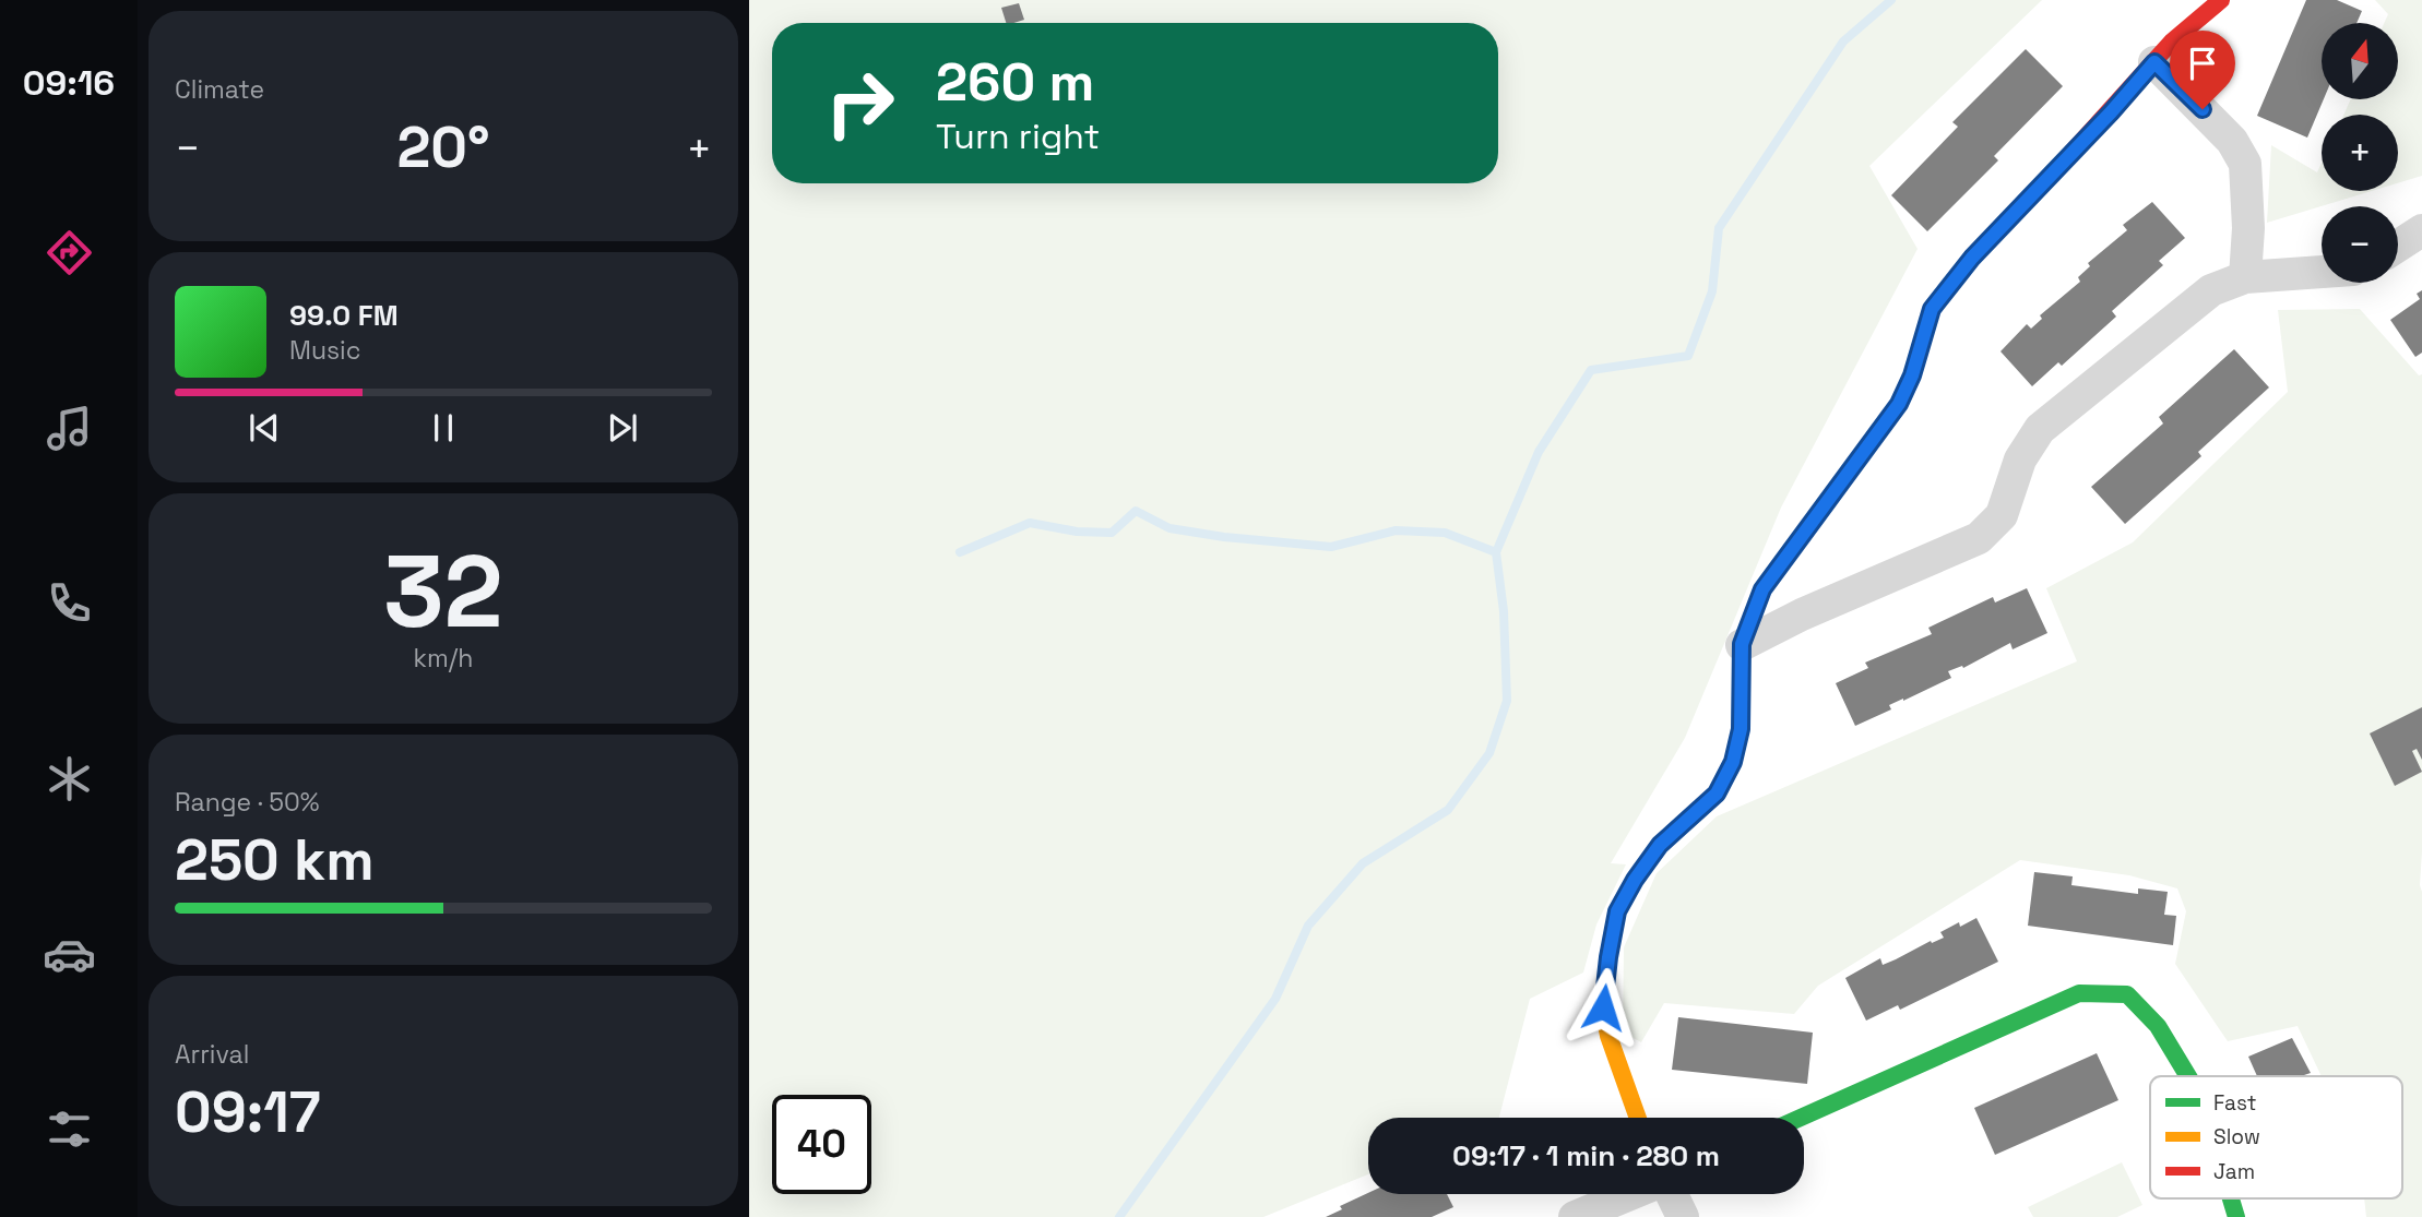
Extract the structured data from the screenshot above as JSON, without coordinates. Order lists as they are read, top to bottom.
{
  "legend": ["Fast", "Slow", "Jam"],
  "north": "top",
  "page": {
    "tabs": "09:16",
    "tile": [
      "Climate",
      ["32", "km/h"],
      ["Range · 50%", "250 km"],
      ["Arrival", "09:17"]
    ],
    "map_buttons": ["+", "−"],
    "turn": ["260 m", "Turn right"],
    "heat": ["−", "20°", "+"],
    "song": ["99.0 FM", "Music"],
    "limit": "40",
    "trip": "09:17 · 1 min · 280 m"
  }
}
